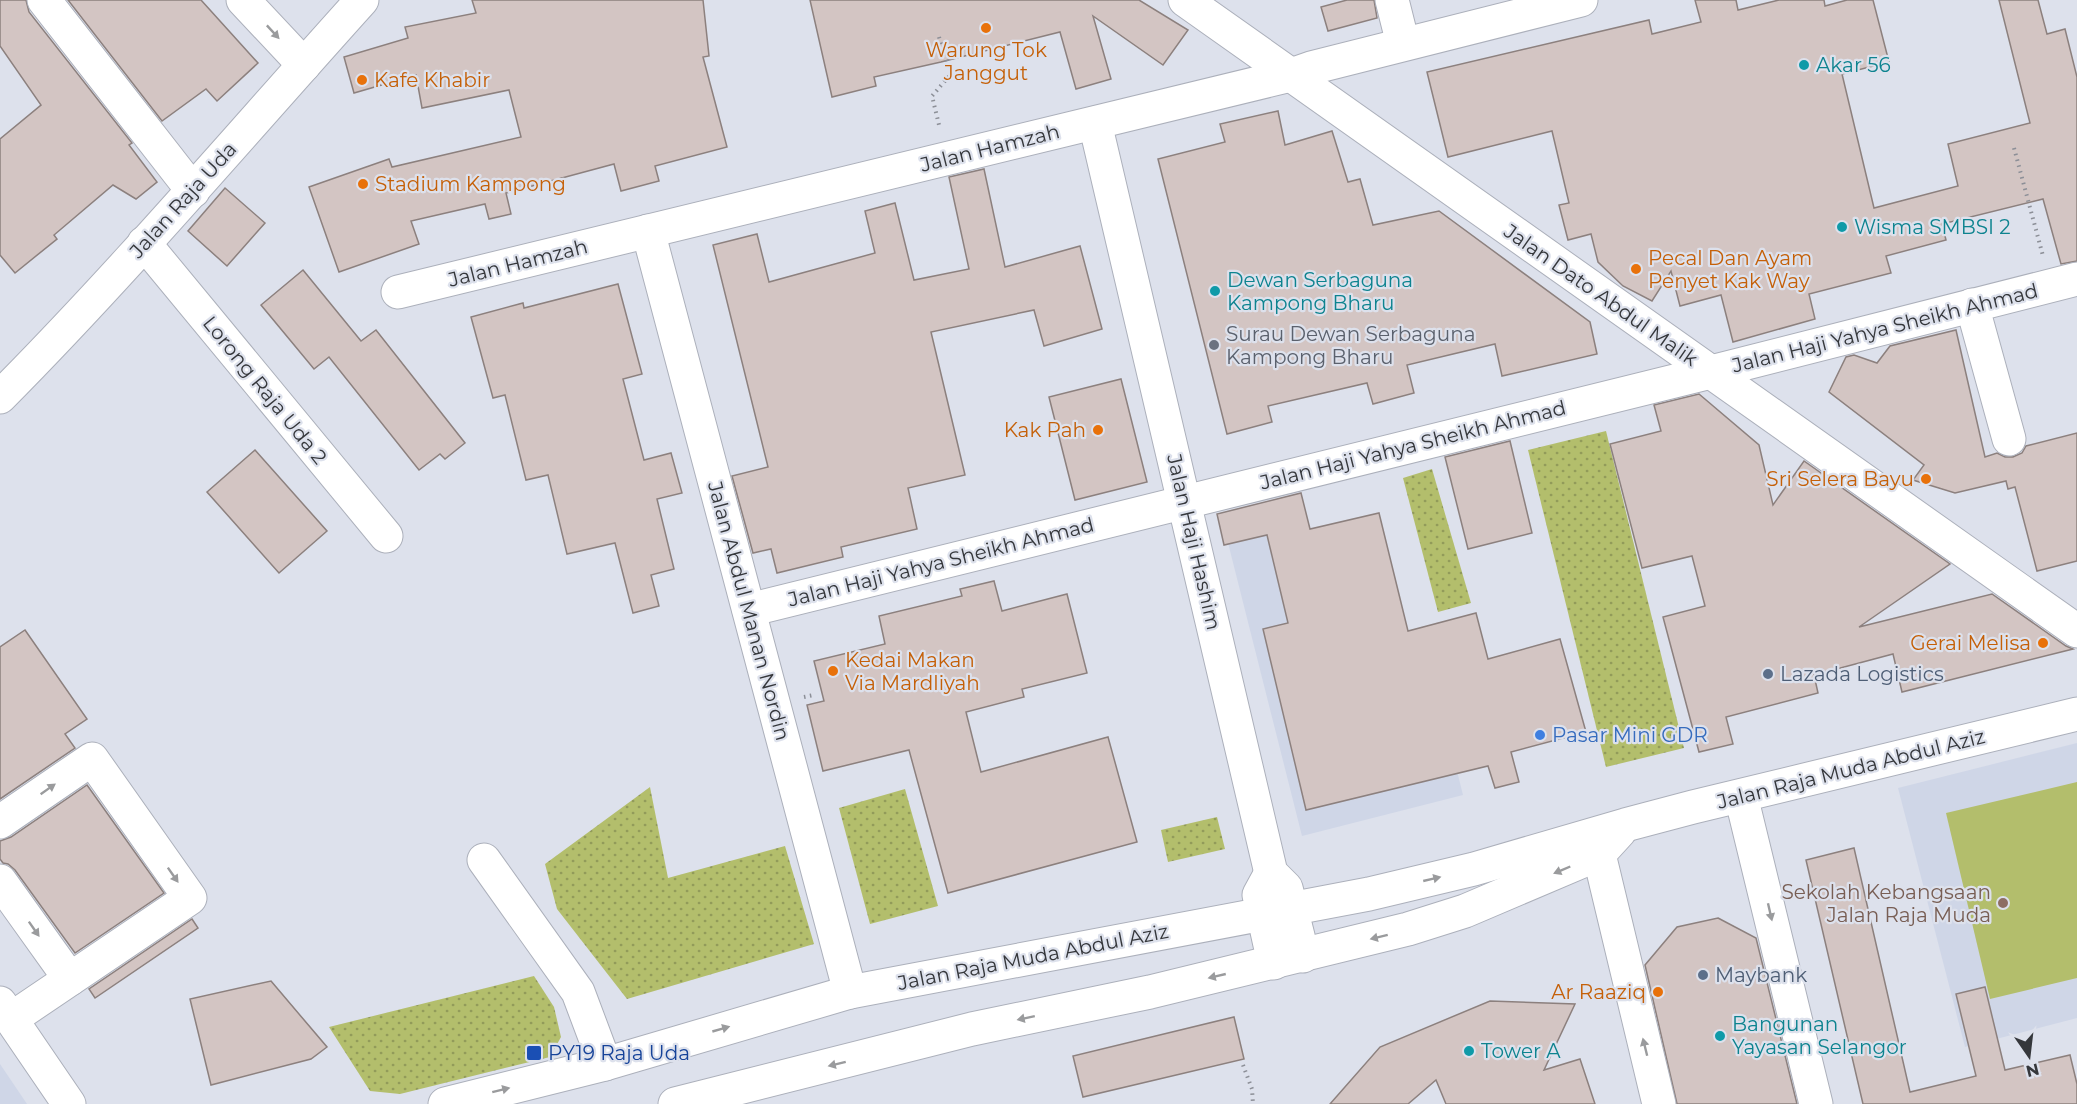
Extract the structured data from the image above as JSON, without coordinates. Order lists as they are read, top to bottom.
{
  "streets": {
    "street": [
      "Jalan Hamzah",
      "Jalan Raja Uda",
      "Jalan Dato Abdul Malik",
      "Jalan Haji Yahya Sheikh Ahmad",
      "Lorong Raja Uda 2",
      "Jalan Haji Hashim",
      "Jalan Abdul Manan Nordin",
      "Jalan Raja Muda Abdul Aziz"
    ]
  },
  "crossings": [
    ["Jalan Hamzah", "Jalan Dato Abdul Malik"],
    ["Jalan Hamzah", "Jalan Haji Hashim"],
    ["Jalan Hamzah", "Jalan Abdul Manan Nordin"],
    ["Jalan Raja Uda", "Lorong Raja Uda 2"],
    ["Jalan Dato Abdul Malik", "Jalan Haji Yahya Sheikh Ahmad"],
    ["Jalan Haji Yahya Sheikh Ahmad", "Jalan Haji Hashim"],
    ["Jalan Haji Yahya Sheikh Ahmad", "Jalan Abdul Manan Nordin"],
    ["Jalan Haji Hashim", "Jalan Raja Muda Abdul Aziz"],
    ["Jalan Abdul Manan Nordin", "Jalan Raja Muda Abdul Aziz"]
  ],
  "places": {
    "other": [
      "Warung Tok Janggut",
      "Akar 56",
      "Kafe Khabir",
      "Stadium Kampong",
      "Wisma SMBSI 2",
      "Pecal Dan Ayam Penyet Kak Way",
      "Dewan Serbaguna Kampong Bharu",
      "Surau Dewan Serbaguna Kampong Bharu",
      "Kak Pah",
      "Sri Selera Bayu",
      "Gerai Melisa",
      "Kedai Makan Via Mardliyah",
      "Lazada Logistics",
      "Pasar Mini GDR",
      "Sekolah Kebangsaan Jalan Raja Muda",
      "Maybank",
      "Ar Raaziq",
      "Bangunan Yayasan Selangor",
      "Tower A"
    ],
    "transit": ["PY19 Raja Uda"]
  },
  "north": "bottom"
}
